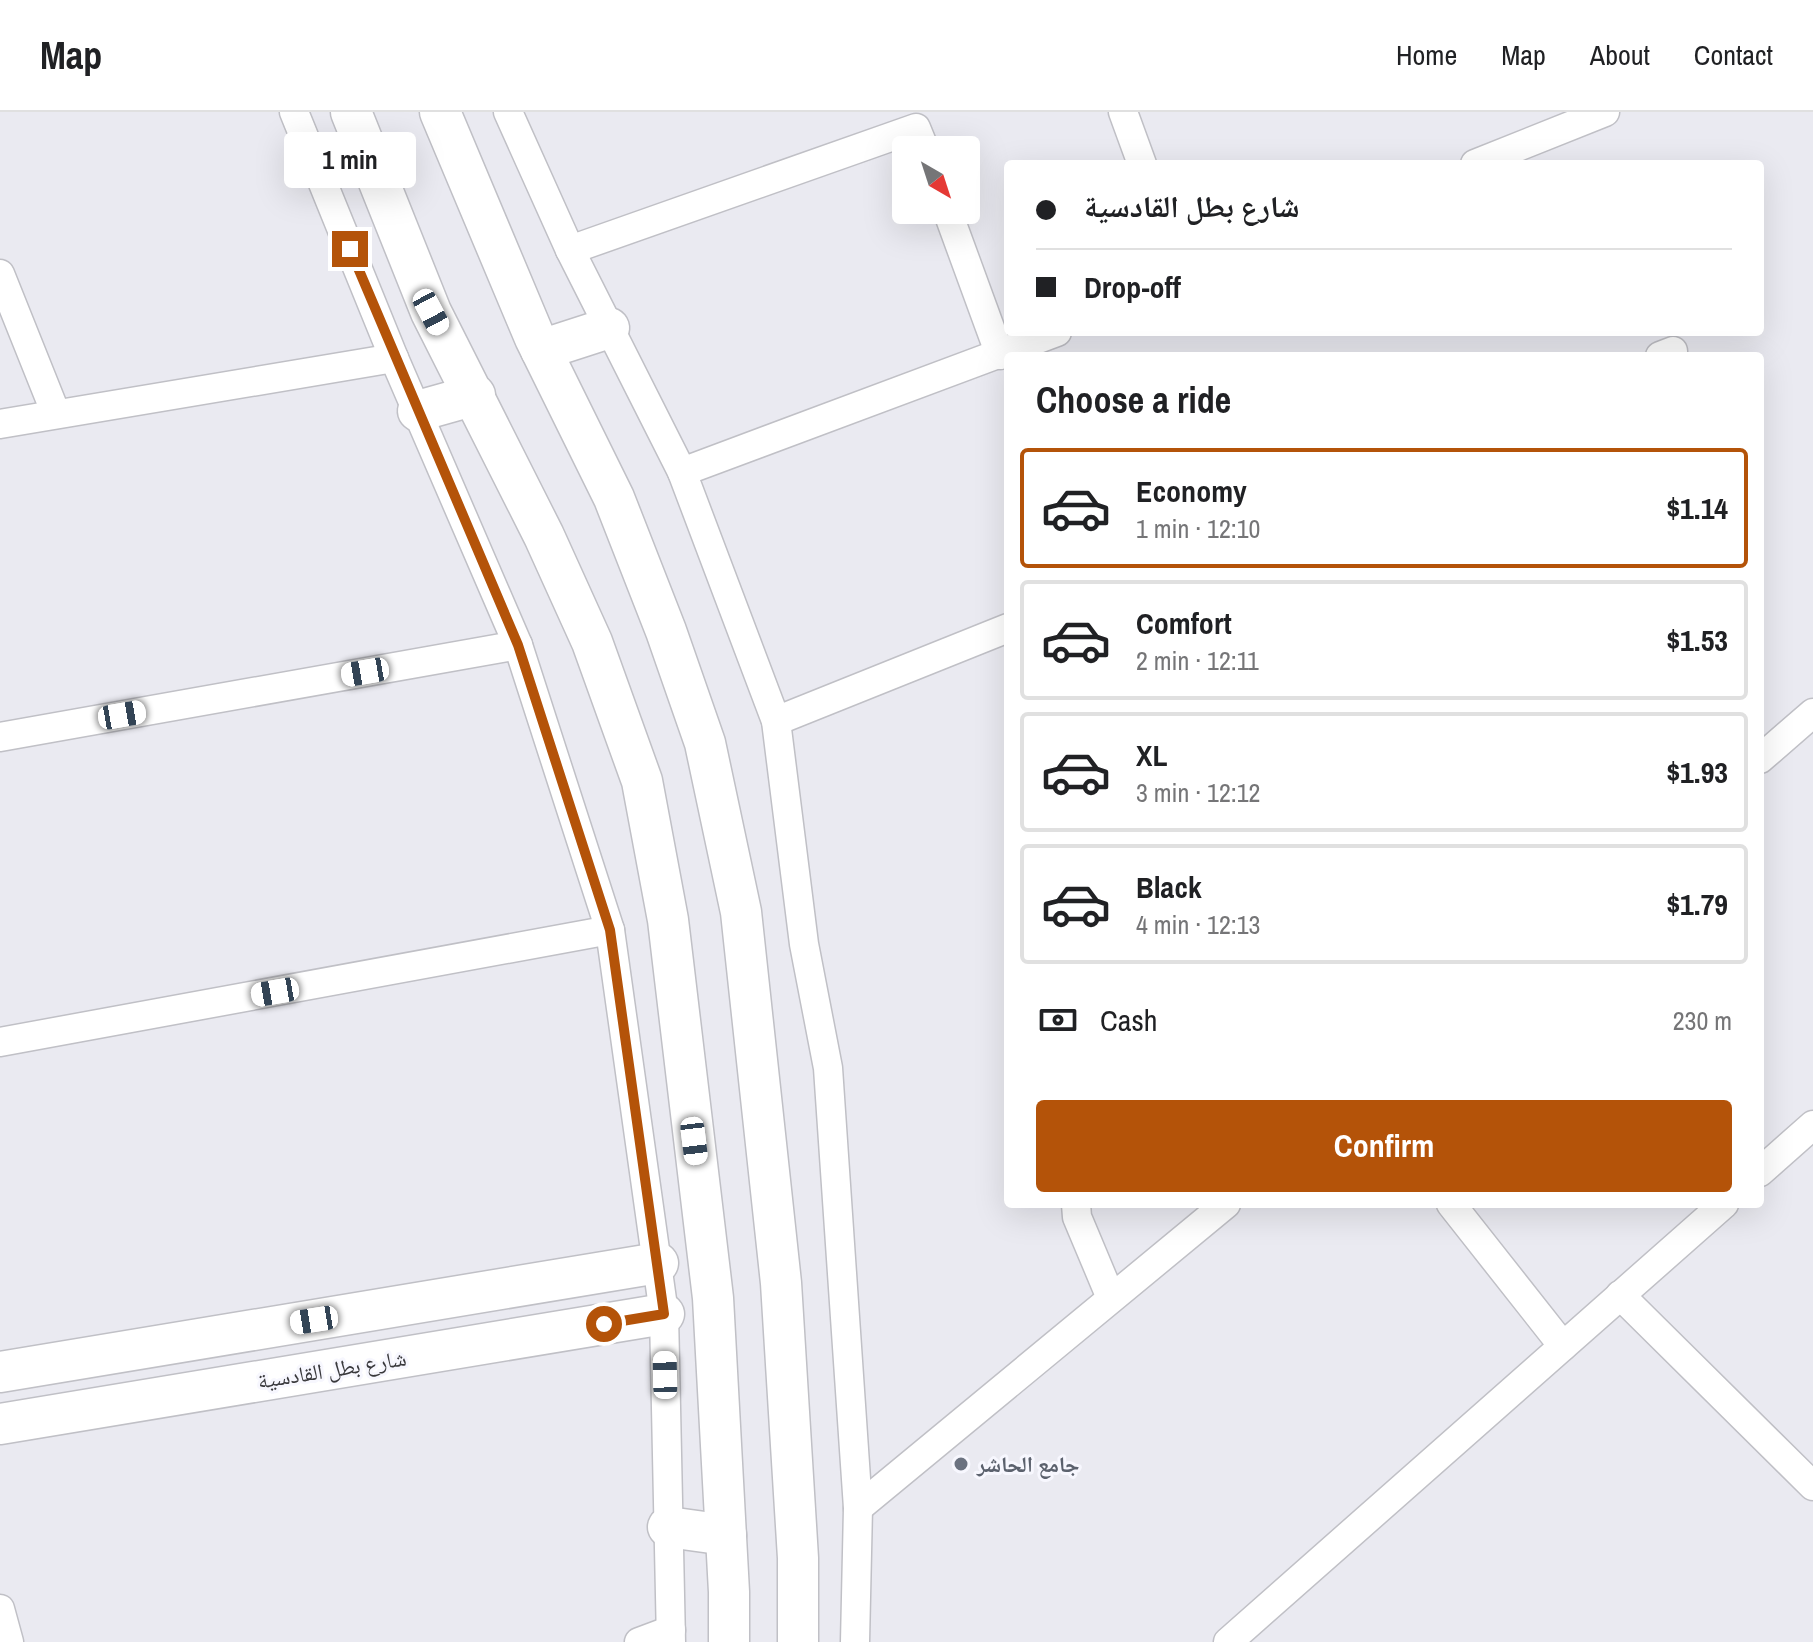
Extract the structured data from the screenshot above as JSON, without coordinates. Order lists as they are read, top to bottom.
{
  "streets": {
    "main road": ["شارع بطل القادسية"]
  },
  "places": ["جامع الحاشر"],
  "north": "bottom right",
  "page": {
    "header": "Map",
    "nav": [
      "Home",
      "Map",
      "About",
      "Contact"
    ],
    "bubble": "1 min",
    "banner": ["شارع بطل القادسية", "Drop-off"],
    "heading": "Choose a ride",
    "list": [
      {
        "name": "Economy",
        "note": "1 min · 12:10",
        "value": "$1.14"
      },
      {
        "name": "Comfort",
        "note": "2 min · 12:11",
        "value": "$1.53"
      },
      {
        "name": "XL",
        "note": "3 min · 12:12",
        "value": "$1.93"
      },
      {
        "name": "Black",
        "note": "4 min · 12:13",
        "value": "$1.79"
      }
    ],
    "pay": ["Cash", "230 m"],
    "buttons": "Confirm"
  }
}
